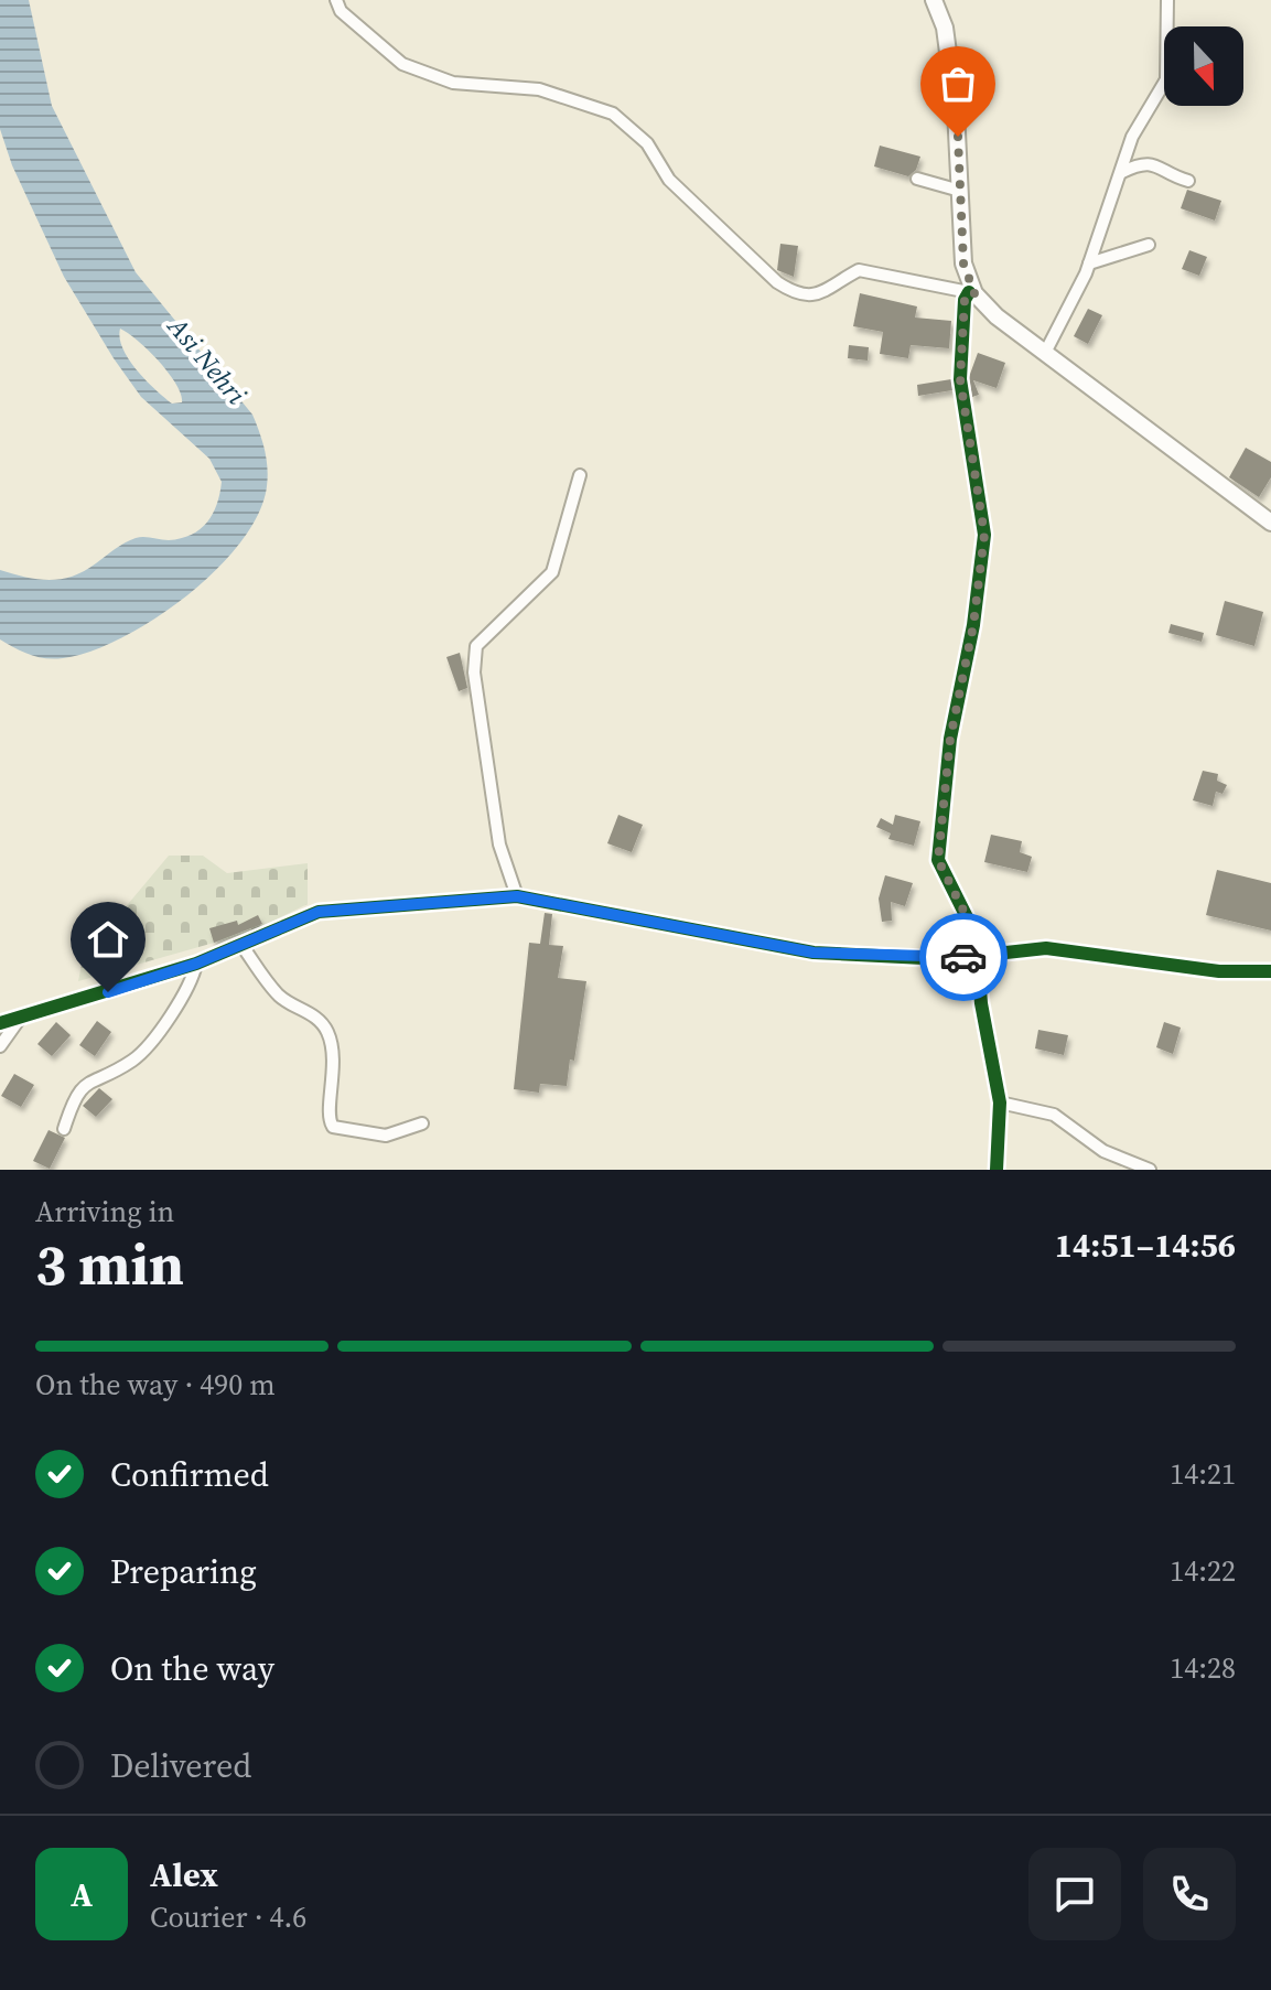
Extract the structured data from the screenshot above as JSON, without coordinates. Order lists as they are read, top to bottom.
{
  "water": ["Asi Nehri"],
  "north": "bottom",
  "page": {
    "heading": ["3 min", "Arriving in", "14:51–14:56"],
    "panel": ["Alex", "Courier · 4.6"],
    "bar": "On the way · 490 m",
    "list": [
      ["Confirmed", "14:21"],
      ["Preparing", "14:22"],
      ["On the way", "14:28"],
      "Delivered"
    ],
    "round": "A"
  }
}
